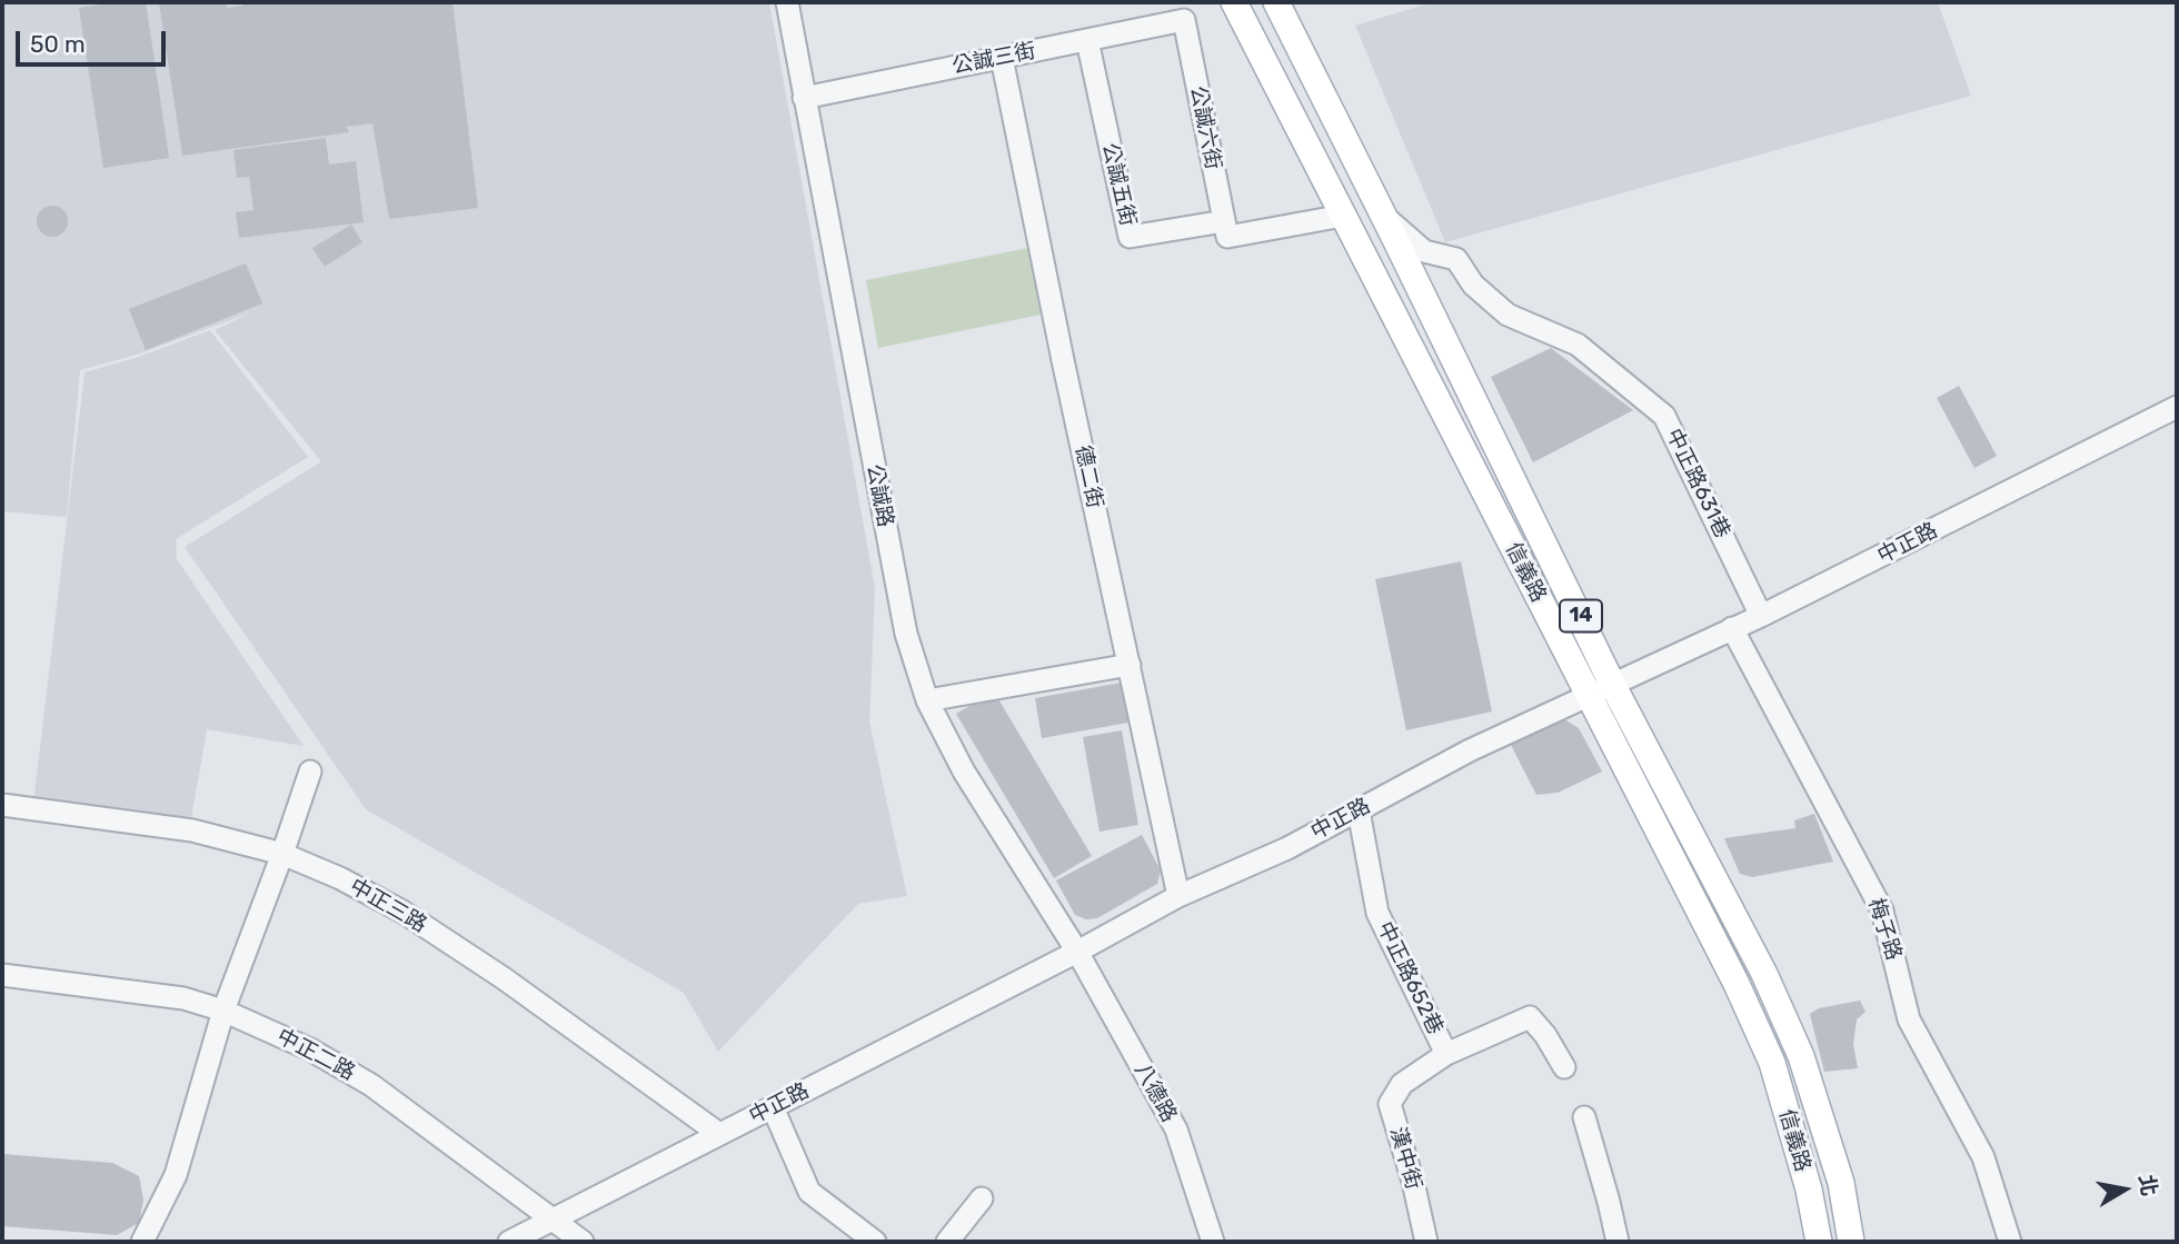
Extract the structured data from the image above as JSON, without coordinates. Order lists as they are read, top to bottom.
{
  "streets": {
    "main road": ["信義路", "14"],
    "street": [
      "公誠三街",
      "公誠六街",
      "公誠五街",
      "德二街",
      "中正路631巷",
      "公誠路",
      "中正路",
      "中正三路",
      "梅子路",
      "中正路652巷",
      "中正二路",
      "八德路",
      "漢中街"
    ]
  },
  "crossings": [
    ["公誠三街", "公誠六街"],
    ["公誠三街", "公誠五街"],
    ["公誠三街", "德二街"],
    ["公誠三街", "公誠路"],
    ["公誠六街", "公誠五街"],
    ["德二街", "中正路"],
    ["中正路631巷", "中正路"],
    ["中正路631巷", "信義路"],
    ["公誠路", "中正路"],
    ["公誠路", "八德路"],
    ["中正路", "信義路"],
    ["中正路", "中正三路"],
    ["中正路", "梅子路"],
    ["中正路", "中正路652巷"],
    ["中正路", "中正二路"],
    ["中正路", "八德路"],
    ["中正路652巷", "漢中街"]
  ],
  "scale_bar": "50 m",
  "north": "right"
}
